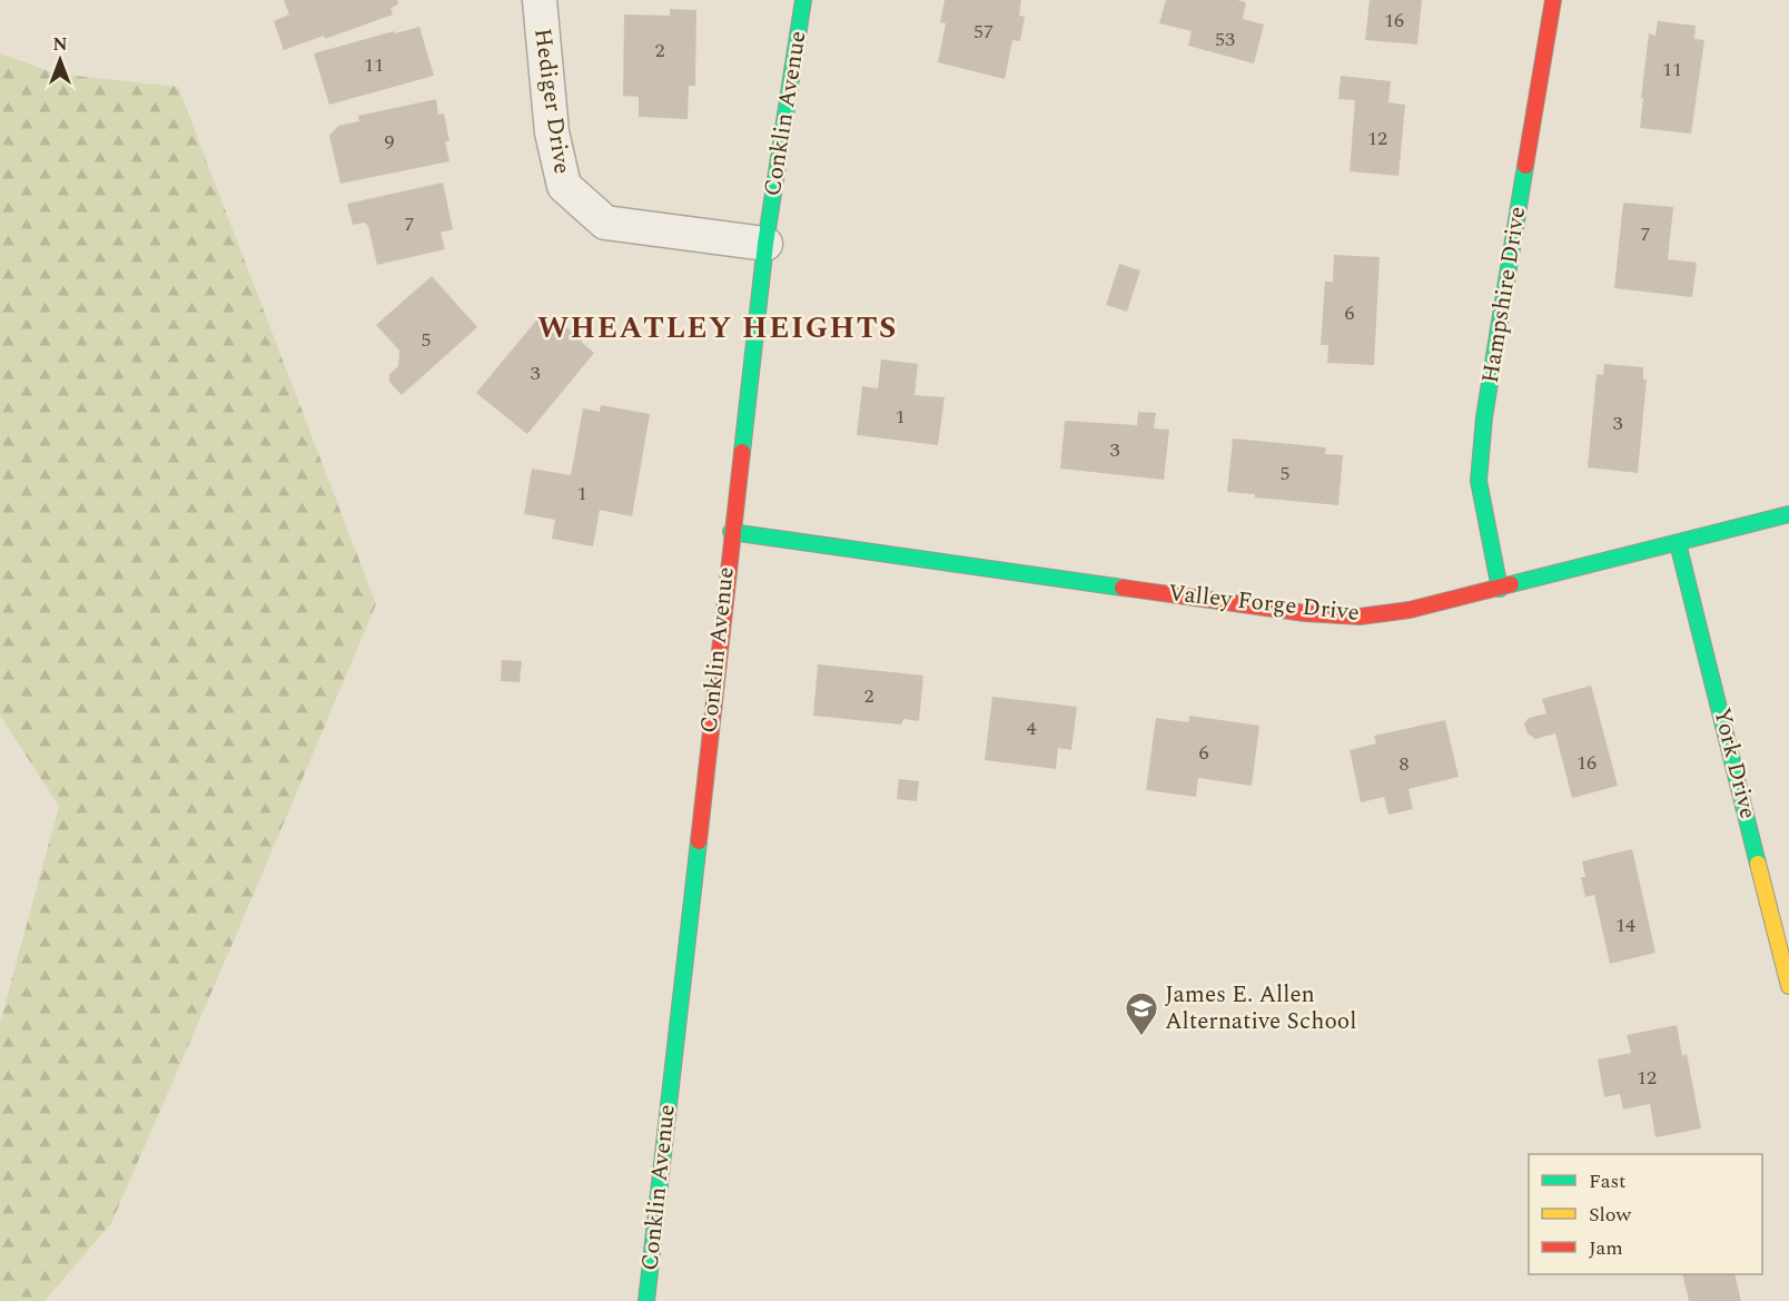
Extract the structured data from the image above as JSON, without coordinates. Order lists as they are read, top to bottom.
{
  "streets": {
    "street": [
      "Hediger Drive",
      "Conklin Avenue",
      "Hampshire Drive",
      "Valley Forge Drive",
      "York Drive"
    ]
  },
  "crossings": [
    ["Hediger Drive", "Conklin Avenue"],
    ["Conklin Avenue", "Valley Forge Drive"],
    ["Hampshire Drive", "Valley Forge Drive"],
    ["Valley Forge Drive", "York Drive"]
  ],
  "districts": ["WHEATLEY HEIGHTS"],
  "places": {
    "school or university": ["James E. Allen Alternative School"]
  },
  "house_numbers": [
    "16",
    "57",
    "53",
    "2",
    "11",
    "11",
    "12",
    "9",
    "7",
    "7",
    "6",
    "5",
    "3",
    "1",
    "3",
    "3",
    "5",
    "1",
    "2",
    "4",
    "6",
    "16",
    "8",
    "14",
    "12"
  ],
  "legend": ["Fast", "Slow", "Jam"],
  "north": "top"
}
